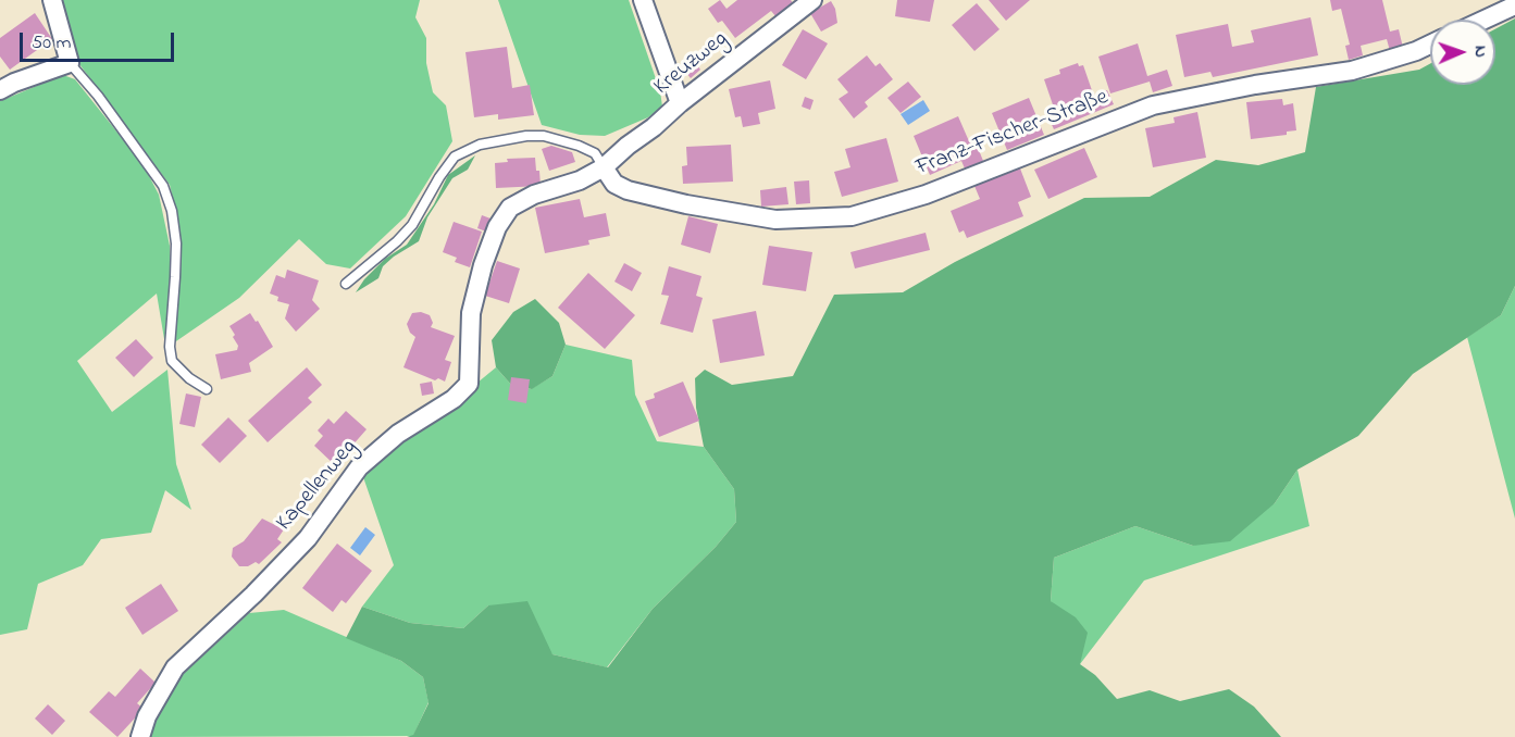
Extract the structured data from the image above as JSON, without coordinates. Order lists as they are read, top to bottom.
{
  "streets": {
    "street": ["Kreuzweg", "Franz-Fischer-Straße", "Kapellenweg"]
  },
  "crossings": [
    ["Kreuzweg", "Franz-Fischer-Straße"],
    ["Kreuzweg", "Kapellenweg"],
    ["Franz-Fischer-Straße", "Kapellenweg"]
  ],
  "scale_bar": "50 m",
  "north": "right"
}
